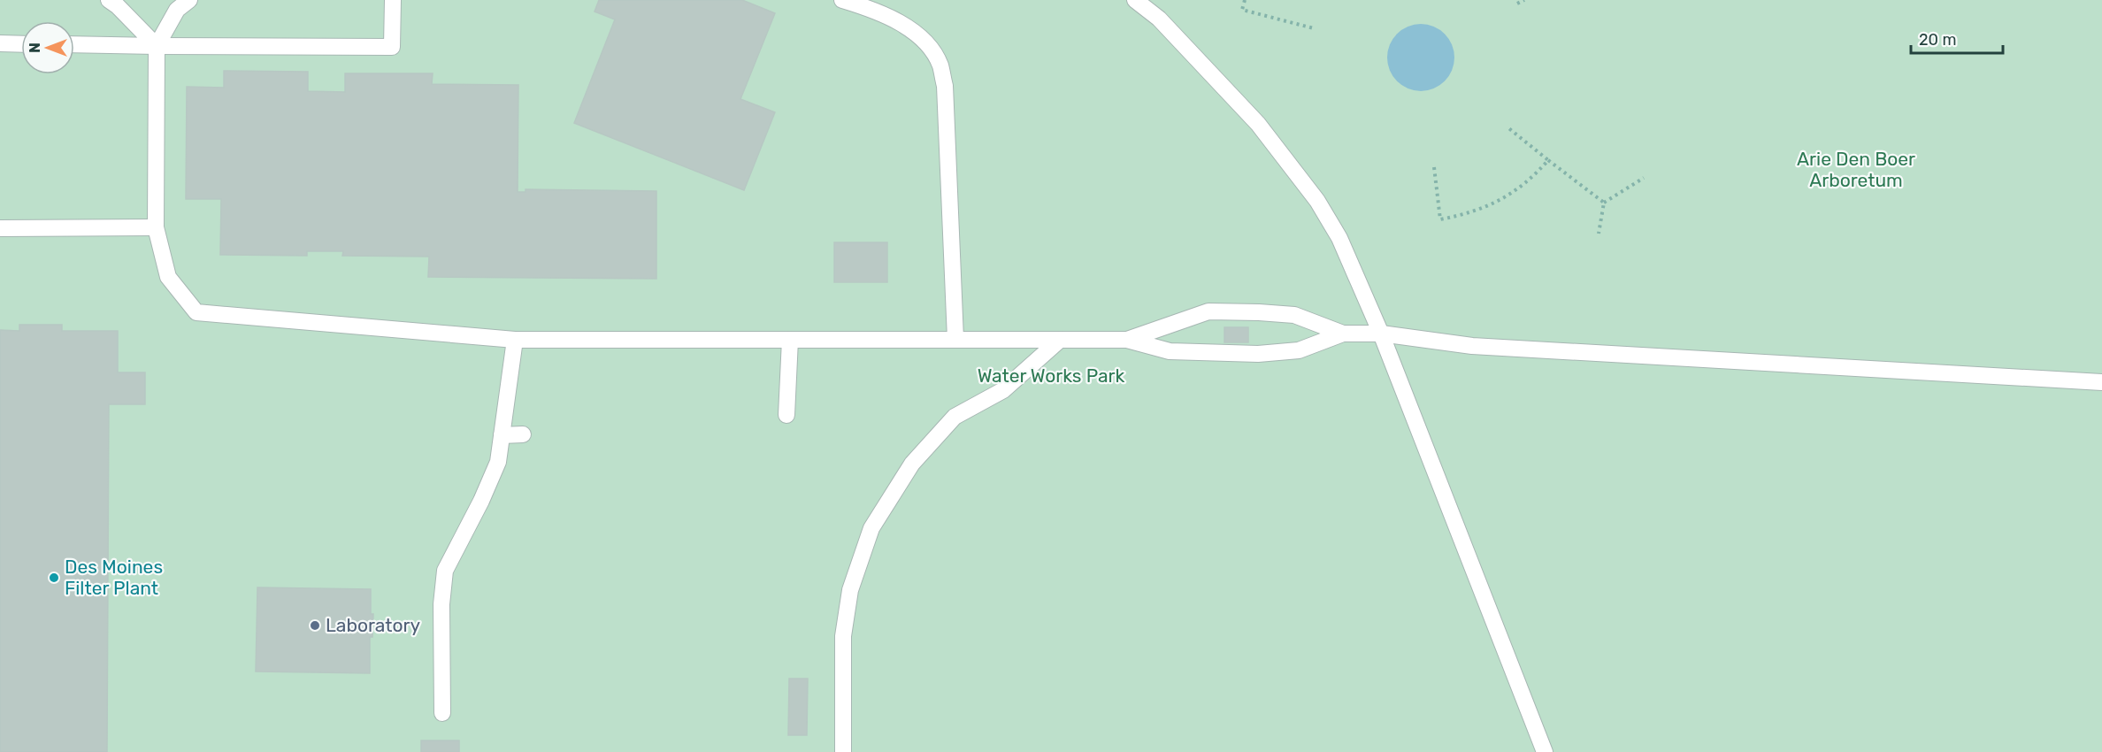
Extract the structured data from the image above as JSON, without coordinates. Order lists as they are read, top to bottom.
{
  "parks": ["Arie Den Boer Arboretum", "Water Works Park"],
  "places": ["Des Moines Filter Plant", "Laboratory"],
  "scale_bar": "20 m",
  "north": "left"
}
